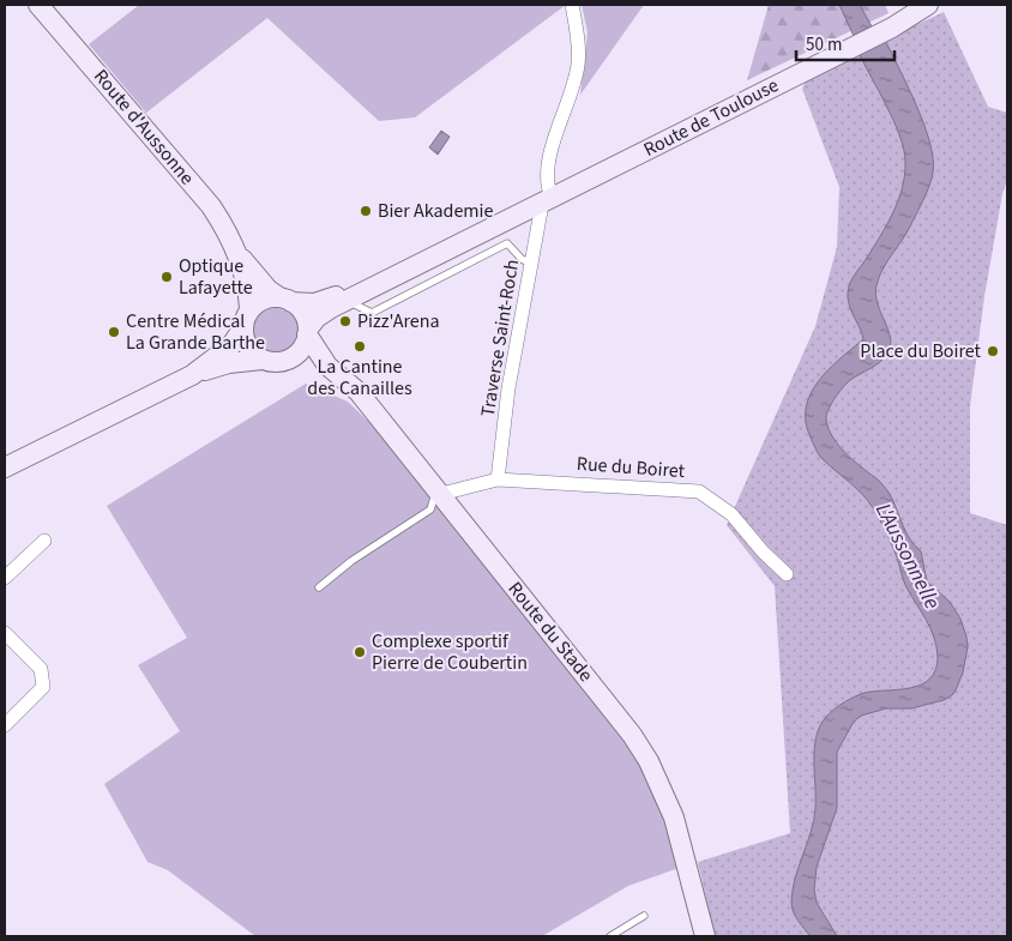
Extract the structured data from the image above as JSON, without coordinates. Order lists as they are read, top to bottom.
{
  "streets": {
    "main road": ["Route de Toulouse", "Route d'Aussonne", "Route du Stade"],
    "street": ["Traverse Saint-Roch", "Rue du Boiret"]
  },
  "crossings": [
    ["Route de Toulouse", "Route d'Aussonne"],
    ["Route de Toulouse", "Traverse Saint-Roch"],
    ["Route de Toulouse", "Route du Stade"],
    ["Route d'Aussonne", "Route du Stade"],
    ["Traverse Saint-Roch", "Rue du Boiret"],
    ["Rue du Boiret", "Route du Stade"]
  ],
  "water": ["L'Aussonnelle"],
  "places": [
    "Bier Akademie",
    "Optique Lafayette",
    "Pizz'Arena",
    "Centre Médical La Grande Barthe",
    "La Cantine des Canailles",
    "Place du Boiret",
    "Complexe sportif Pierre de Coubertin"
  ],
  "scale_bar": "50 m"
}
